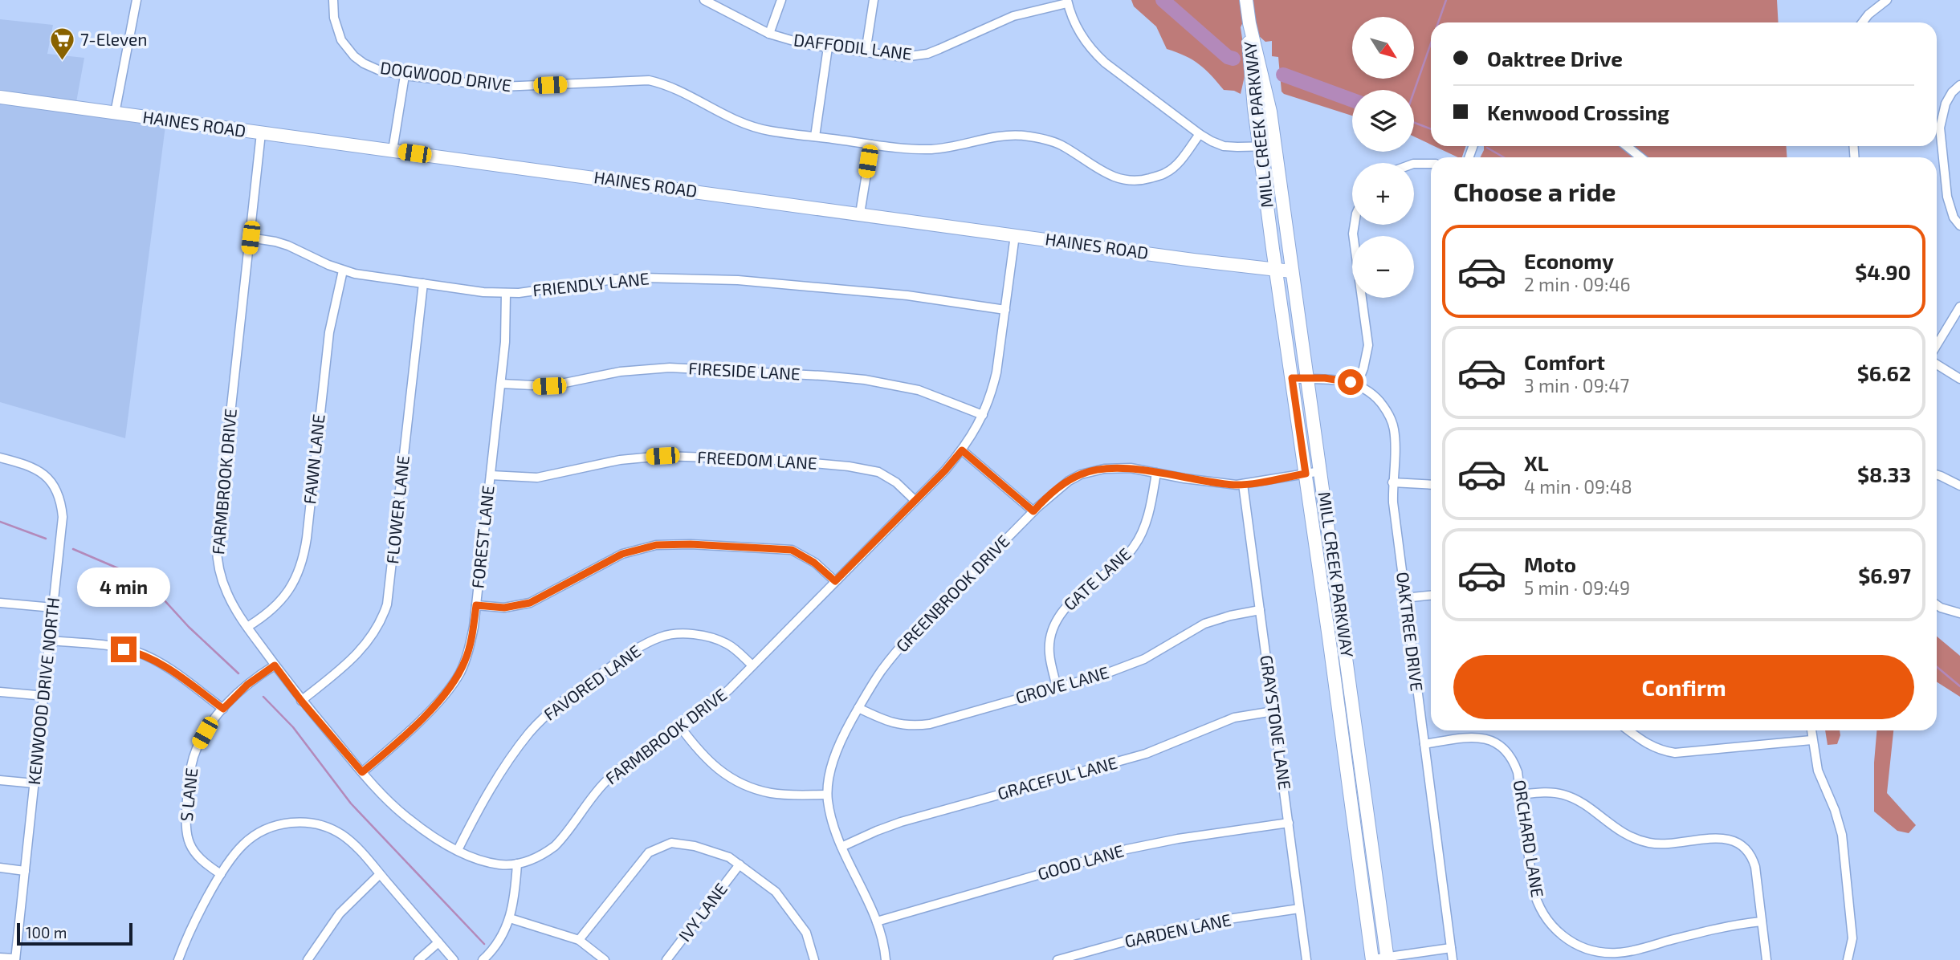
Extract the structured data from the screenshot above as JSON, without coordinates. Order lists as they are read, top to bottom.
{
  "streets": {
    "main road": ["HAINES ROAD", "MILL CREEK PARKWAY"],
    "street": [
      "DAFFODIL LANE",
      "DOGWOOD DRIVE",
      "FRIENDLY LANE",
      "FIRESIDE LANE",
      "FAWN LANE",
      "FREEDOM LANE",
      "FARMBROOK DRIVE",
      "FLOWER LANE",
      "FOREST LANE",
      "GATE LANE",
      "GREENBROOK DRIVE",
      "OAKTREE DRIVE",
      "FAVORED LANE",
      "GROVE LANE",
      "KENWOOD DRIVE NORTH",
      "GRAYSTONE LANE",
      "GRACEFUL LANE",
      "S LANE",
      "ORCHARD LANE",
      "GOOD LANE",
      "IVY LANE",
      "GARDEN LANE"
    ]
  },
  "crossings": [
    ["HAINES ROAD", "MILL CREEK PARKWAY"],
    ["HAINES ROAD", "FARMBROOK DRIVE"],
    ["MILL CREEK PARKWAY", "GREENBROOK DRIVE"],
    ["MILL CREEK PARKWAY", "OAKTREE DRIVE"],
    ["FRIENDLY LANE", "FAWN LANE"],
    ["FRIENDLY LANE", "FARMBROOK DRIVE"],
    ["FRIENDLY LANE", "FLOWER LANE"],
    ["FRIENDLY LANE", "FOREST LANE"],
    ["FIRESIDE LANE", "FARMBROOK DRIVE"],
    ["FIRESIDE LANE", "FOREST LANE"],
    ["FAWN LANE", "FARMBROOK DRIVE"],
    ["FREEDOM LANE", "FARMBROOK DRIVE"],
    ["FREEDOM LANE", "FOREST LANE"],
    ["FARMBROOK DRIVE", "FLOWER LANE"],
    ["FARMBROOK DRIVE", "FOREST LANE"],
    ["FARMBROOK DRIVE", "FAVORED LANE"],
    ["FARMBROOK DRIVE", "S LANE"],
    ["GATE LANE", "GREENBROOK DRIVE"],
    ["GATE LANE", "GROVE LANE"],
    ["GREENBROOK DRIVE", "GROVE LANE"],
    ["GREENBROOK DRIVE", "GRAYSTONE LANE"],
    ["GREENBROOK DRIVE", "GRACEFUL LANE"],
    ["GREENBROOK DRIVE", "GOOD LANE"],
    ["OAKTREE DRIVE", "ORCHARD LANE"],
    ["GROVE LANE", "GRAYSTONE LANE"],
    ["GRAYSTONE LANE", "GRACEFUL LANE"],
    ["GRAYSTONE LANE", "GOOD LANE"],
    ["GRAYSTONE LANE", "GARDEN LANE"]
  ],
  "places": {
    "supermarket": ["7-Eleven"]
  },
  "scale_bar": "100 m",
  "north": "bottom right",
  "page": {
    "map_buttons": ["+", "−"],
    "banner": ["Oaktree Drive", "Kenwood Crossing"],
    "heading": "Choose a ride",
    "list": [
      {
        "name": "Economy",
        "note": "2 min · 09:46",
        "value": "$4.90"
      },
      {
        "name": "Comfort",
        "note": "3 min · 09:47",
        "value": "$6.62"
      },
      {
        "name": "XL",
        "note": "4 min · 09:48",
        "value": "$8.33"
      },
      {
        "name": "Moto",
        "note": "5 min · 09:49",
        "value": "$6.97"
      }
    ],
    "bubble": "4 min",
    "buttons": "Confirm",
    "scale": "100 m"
  }
}
